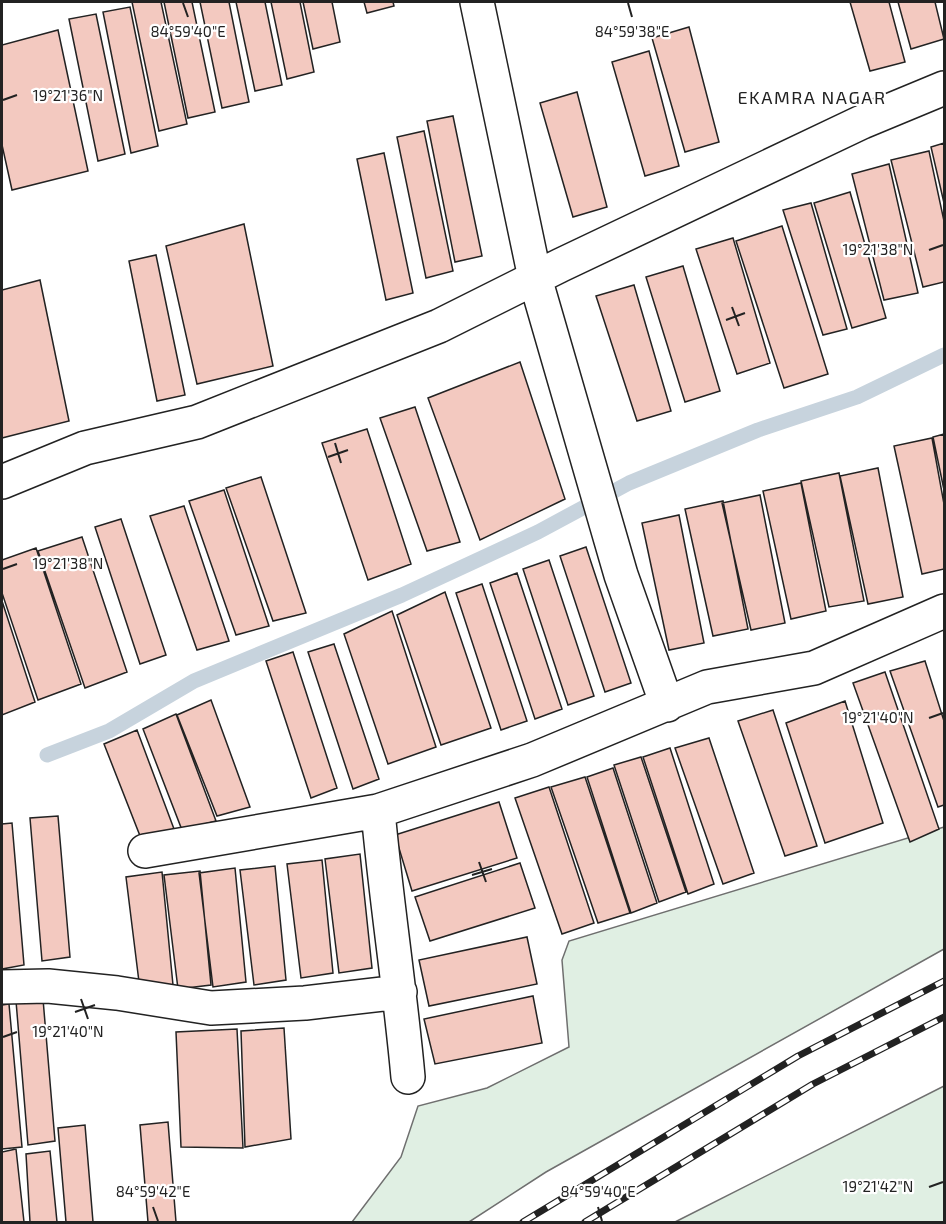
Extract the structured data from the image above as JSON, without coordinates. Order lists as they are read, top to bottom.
{
  "districts": ["EKAMRA NAGAR"],
  "coordinates": [
    "84°59'40\"E",
    "84°59'38\"E",
    "19°21'36\"N",
    "19°21'38\"N",
    "19°21'40\"N",
    "19°21'42\"N",
    "84°59'42\"E"
  ]
}
